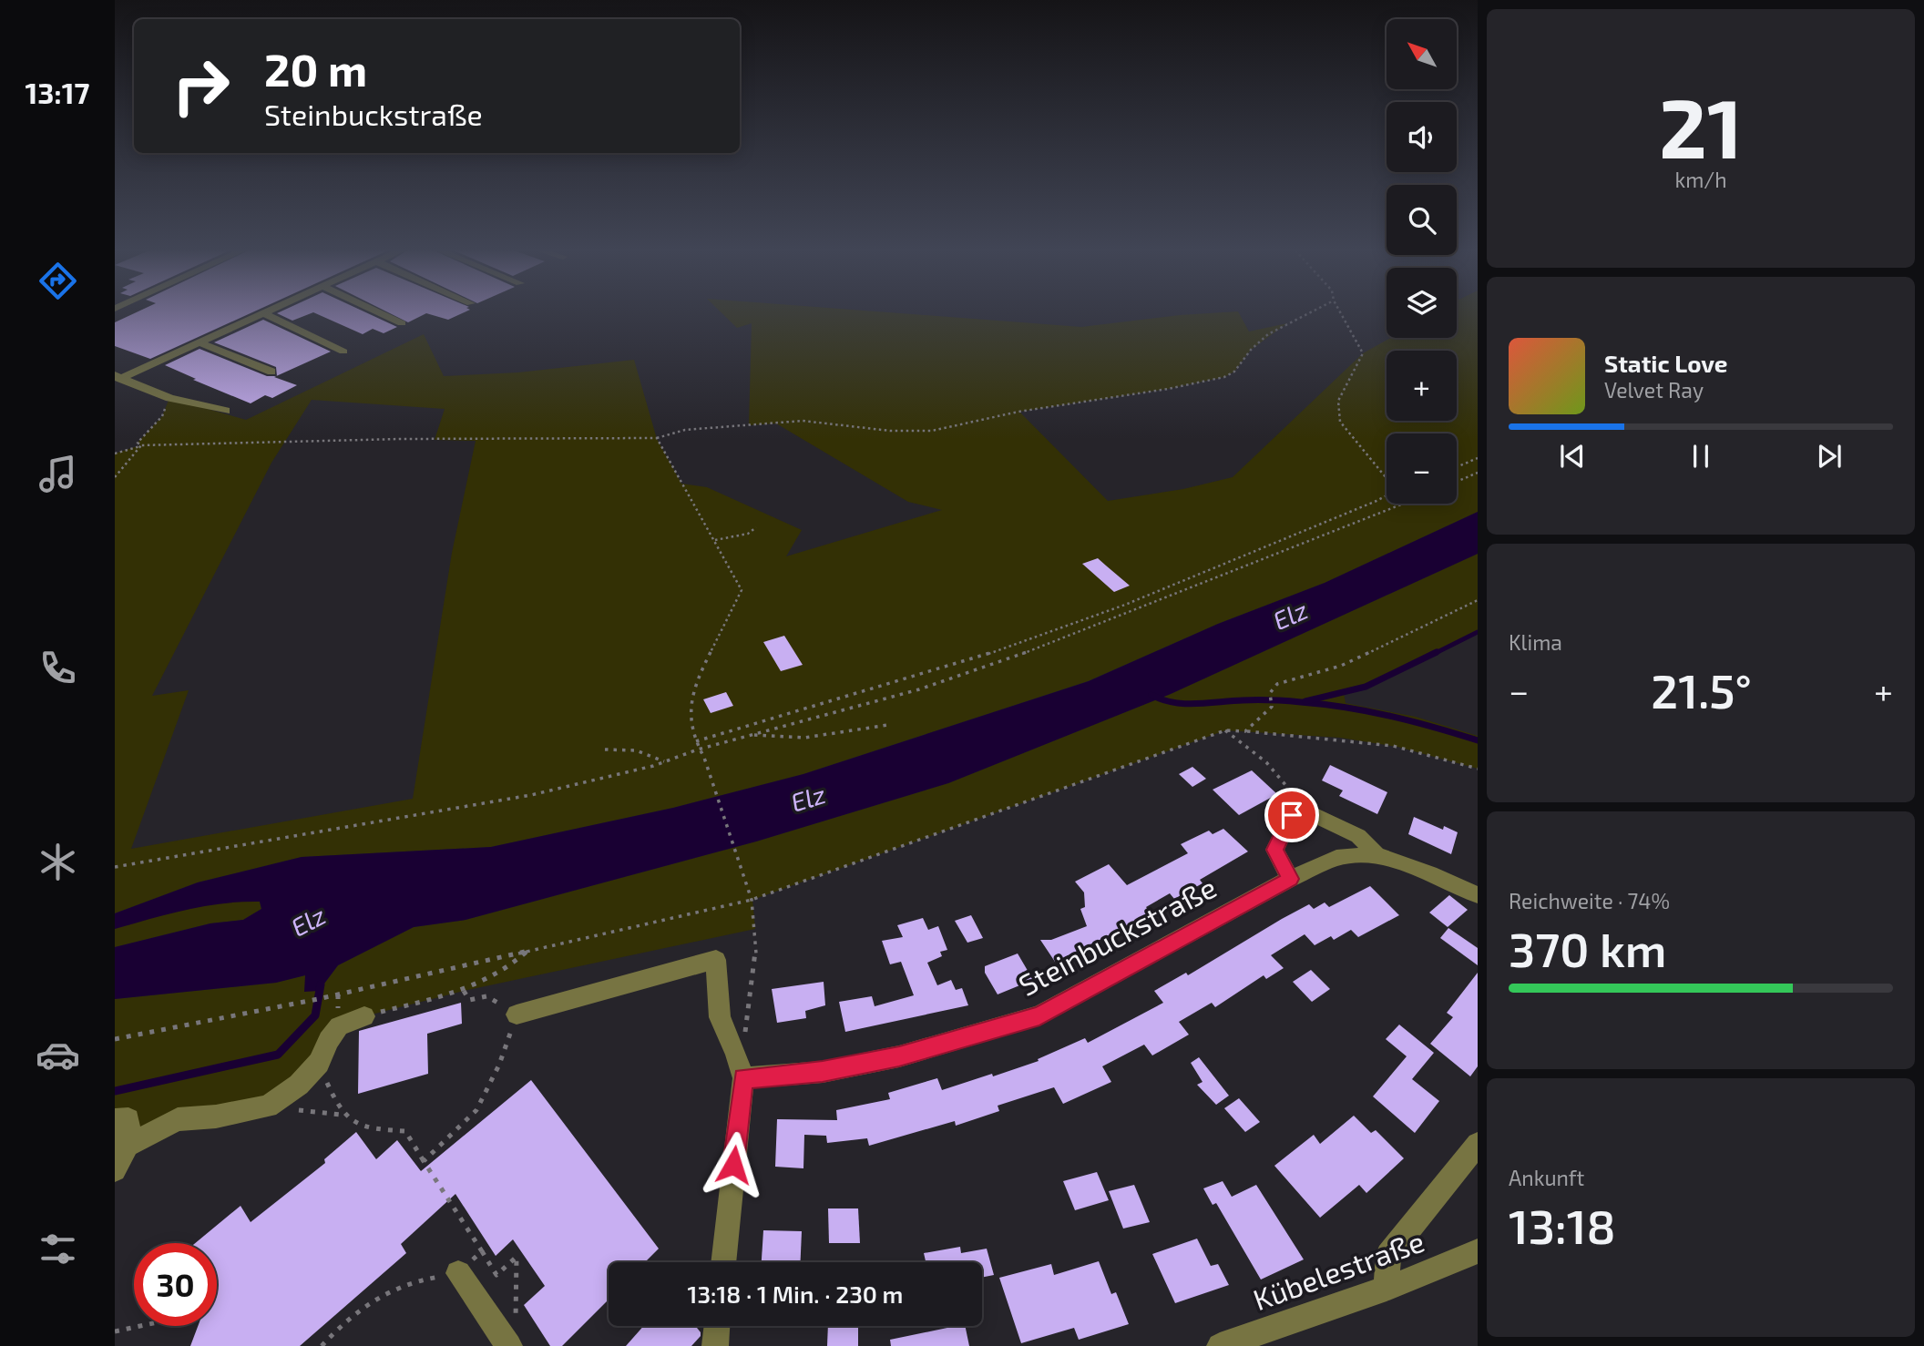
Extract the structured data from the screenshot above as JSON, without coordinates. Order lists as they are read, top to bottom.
{
  "streets": {
    "street": ["Steinbuckstraße", "Kübelestraße"]
  },
  "water": ["Elz"],
  "north": "top left",
  "page": {
    "tabs": "13:17",
    "tile": [
      ["21", "km/h"],
      "Klima",
      ["Reichweite · 74%", "370 km"],
      ["Ankunft", "13:18"]
    ],
    "map_buttons": ["+", "−"],
    "turn": ["20 m", "Steinbuckstraße"],
    "song": ["Static Love", "Velvet Ray"],
    "heat": ["−", "21.5°", "+"],
    "limit": "30",
    "trip": "13:18 · 1 Min. · 230 m"
  }
}
